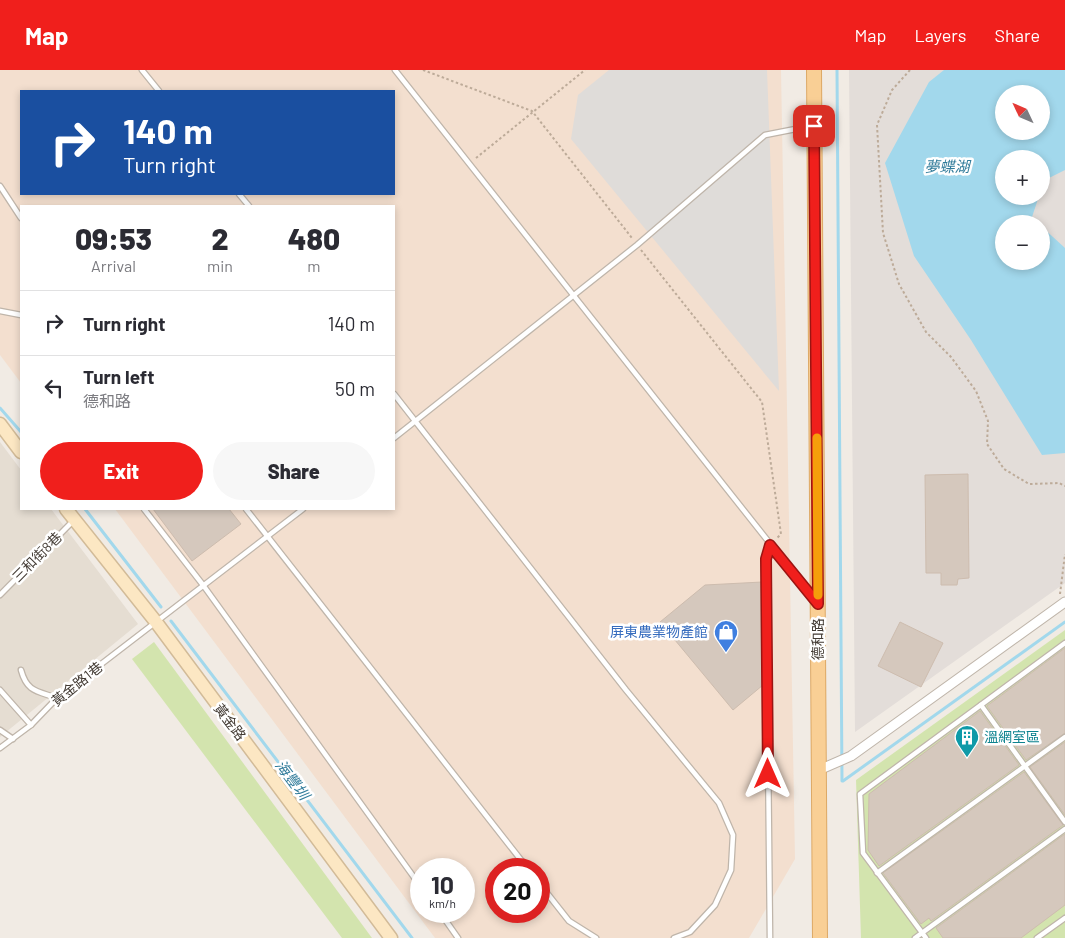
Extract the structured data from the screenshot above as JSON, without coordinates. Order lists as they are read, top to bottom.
{
  "streets": {
    "main road": ["德和路"],
    "street": ["黃金路"],
    "lane": ["三和街8巷", "黃金路1巷"]
  },
  "crossings": [
    ["三和街8巷", "黃金路"],
    ["黃金路1巷", "黃金路"]
  ],
  "water": ["夢蝶湖", "海豐圳"],
  "places": {
    "shop": ["屏東農業物產館"],
    "building": ["溫網室區"]
  },
  "north": "top left",
  "page": {
    "header": "Map",
    "nav": ["Map", "Layers", "Share"],
    "map_buttons": ["+", "−"],
    "turn": ["140 m", "Turn right"],
    "eta": [
      "09:53",
      "Arrival",
      "2",
      "min",
      "480",
      "m"
    ],
    "list": [
      {
        "name": "Turn right",
        "value": "140 m"
      },
      {
        "name": "Turn left",
        "note": "德和路",
        "value": "50 m"
      }
    ],
    "buttons": ["Exit", "Share"],
    "speed": "10 km/h",
    "limit": "20"
  }
}
